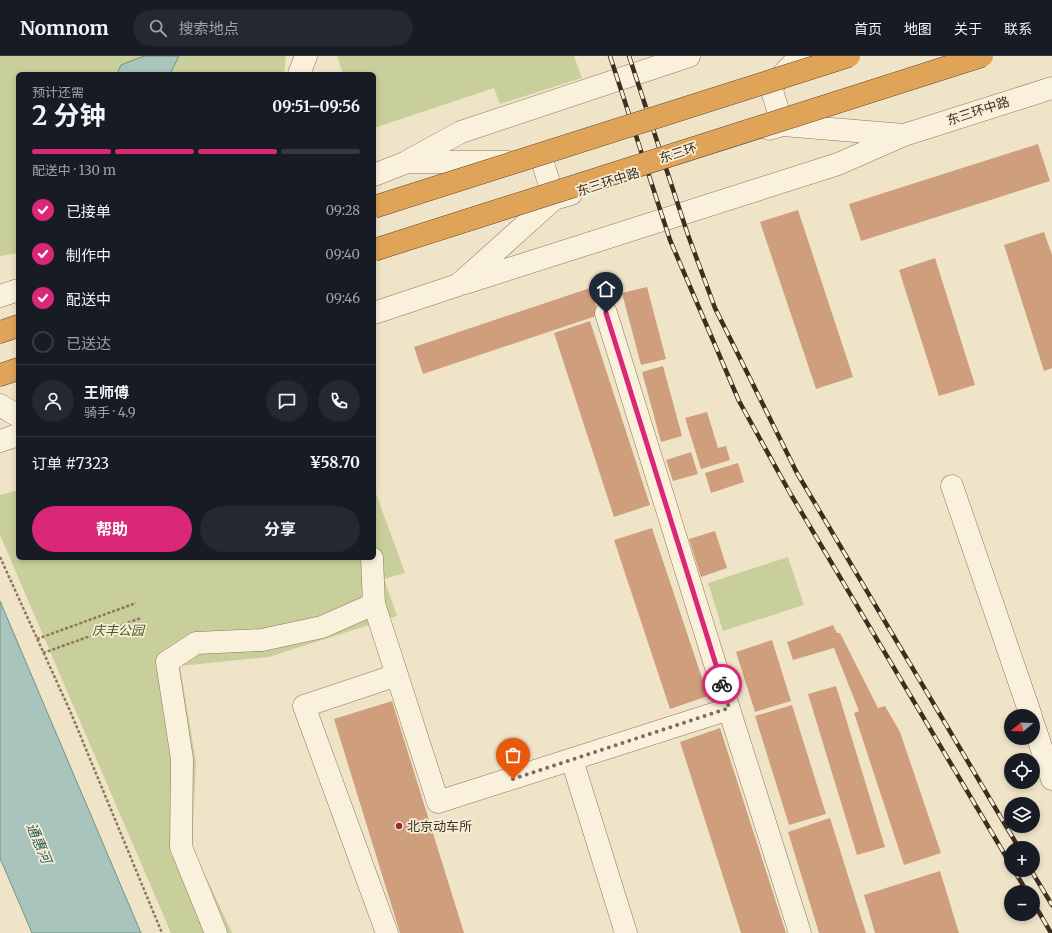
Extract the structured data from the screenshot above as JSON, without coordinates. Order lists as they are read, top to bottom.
{
  "streets": {
    "highway": ["东三环"],
    "street": ["东三环中路"]
  },
  "water": ["通惠河"],
  "parks": ["庆丰公园"],
  "places": ["北京动车所"],
  "north": "left",
  "page": {
    "header": "Nomnom",
    "search": "搜索地点",
    "nav": [
      "首页",
      "地图",
      "关于",
      "联系"
    ],
    "heading": ["2 分钟", "预计还需", "09:51–09:56"],
    "panel": [
      "王师傅",
      "骑手 · 4.9",
      "订单 #7323",
      "¥58.70"
    ],
    "bar": "配送中 · 130 m",
    "list": [
      ["已接单", "09:28"],
      ["制作中", "09:40"],
      ["配送中", "09:46"],
      "已送达"
    ],
    "buttons": ["帮助", "分享"],
    "map_buttons": ["+", "−"]
  }
}
